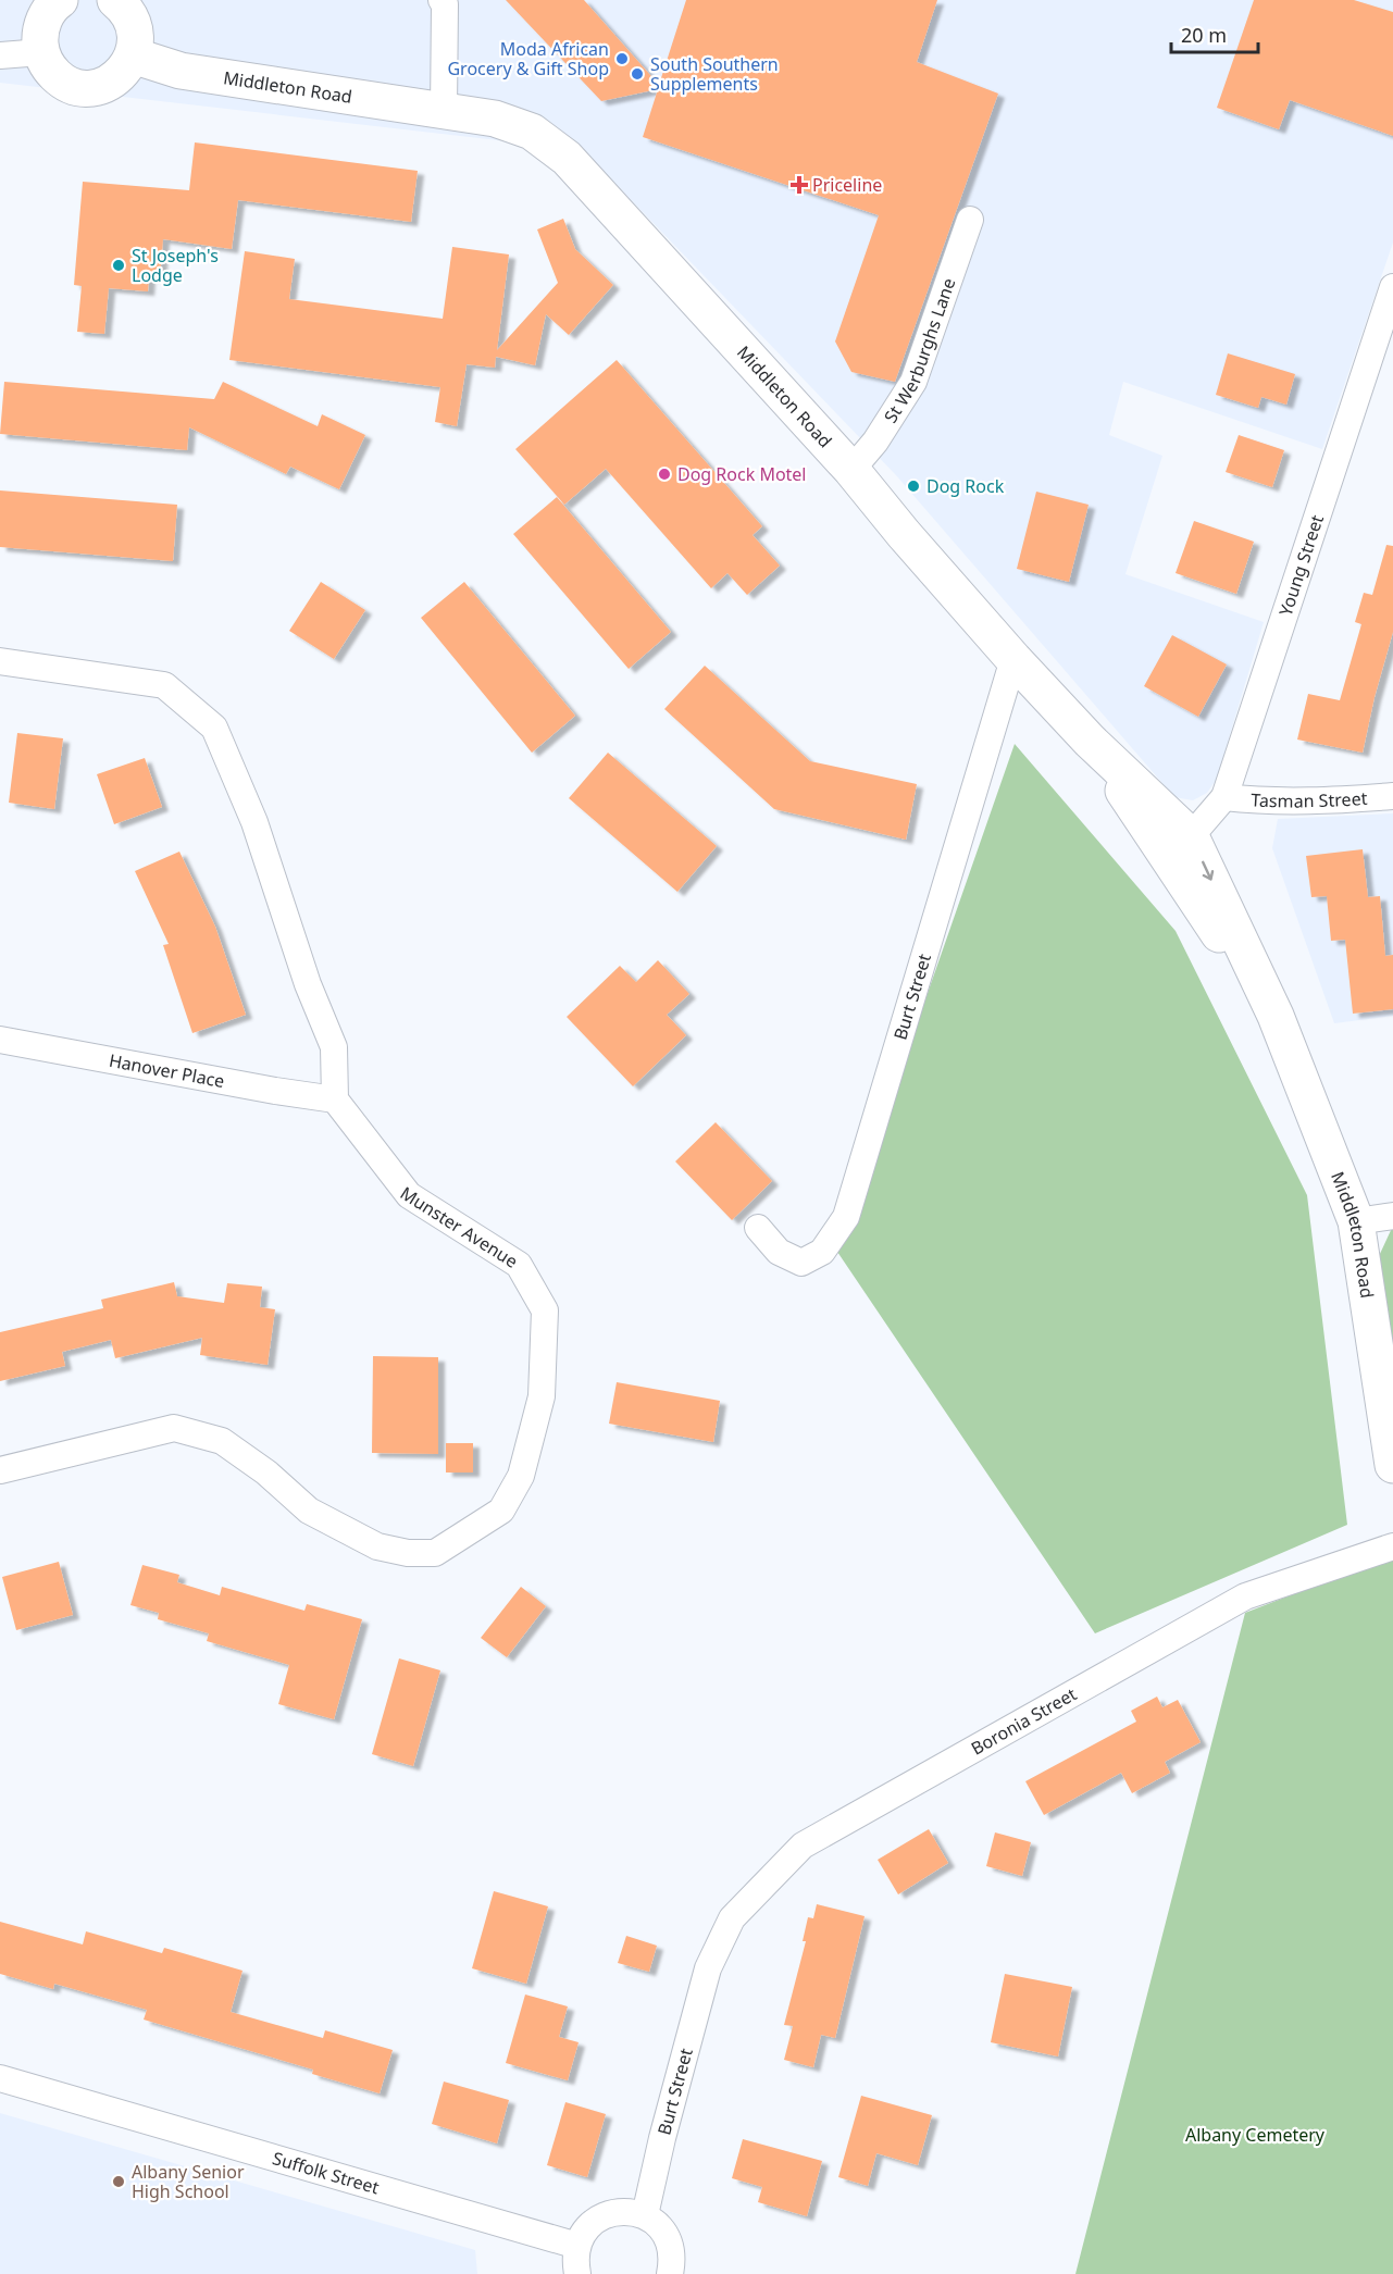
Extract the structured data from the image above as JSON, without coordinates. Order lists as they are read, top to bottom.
{
  "streets": {
    "main road": ["Middleton Road"],
    "street": [
      "St Werburghs Lane",
      "Young Street",
      "Tasman Street",
      "Burt Street",
      "Hanover Place",
      "Munster Avenue",
      "Boronia Street",
      "Suffolk Street"
    ]
  },
  "crossings": [
    ["Middleton Road", "St Werburghs Lane"],
    ["Middleton Road", "Young Street"],
    ["Middleton Road", "Burt Street"],
    ["Young Street", "Tasman Street"],
    ["Burt Street", "Boronia Street"],
    ["Hanover Place", "Munster Avenue"]
  ],
  "parks": ["Albany Cemetery"],
  "places": {
    "other": [
      "Moda African Grocery & Gift Shop",
      "South Southern Supplements",
      "St Joseph's Lodge",
      "Dog Rock Motel",
      "Dog Rock",
      "Albany Senior High School"
    ],
    "health": ["Priceline"]
  },
  "scale_bar": "20 m"
}
